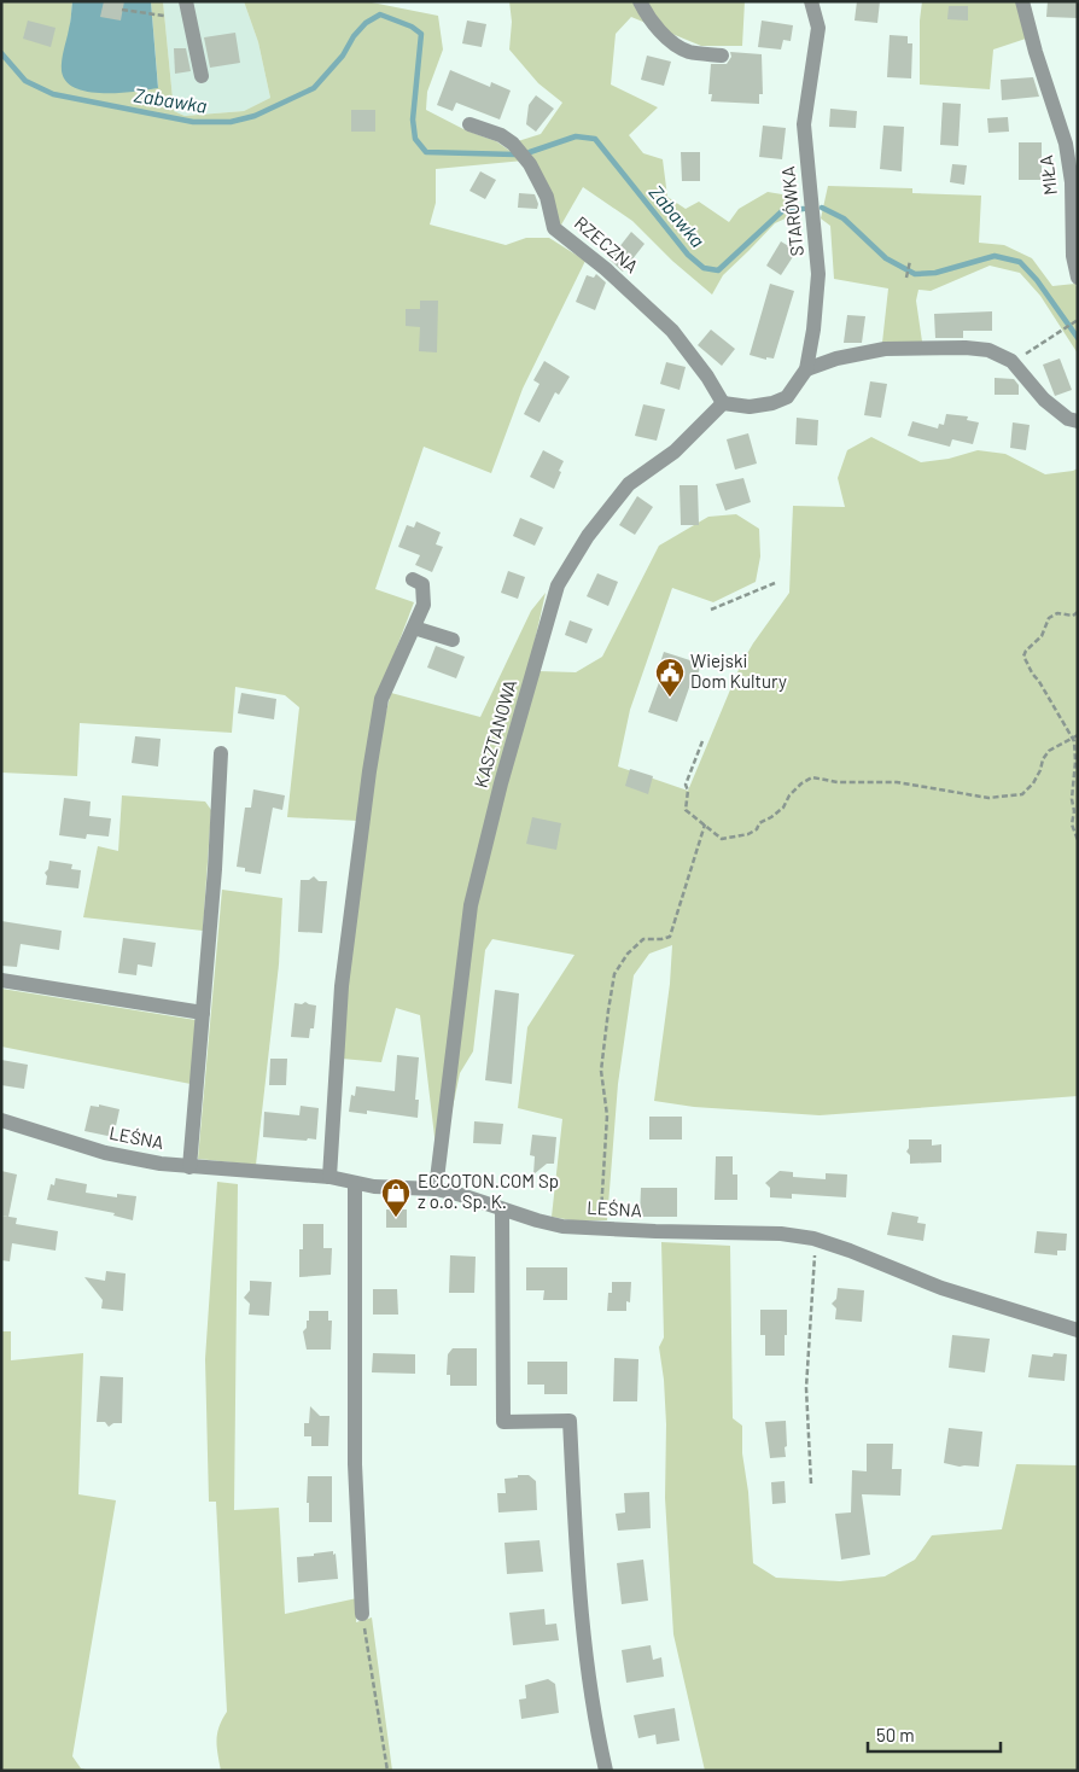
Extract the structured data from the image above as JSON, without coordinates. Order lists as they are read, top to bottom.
{
  "streets": {
    "street": [
      "MIŁA",
      "STARÓWKA",
      "RZECZNA",
      "KASZTANOWA",
      "LEŚNA"
    ]
  },
  "crossings": [
    ["STARÓWKA", "RZECZNA"],
    ["STARÓWKA", "KASZTANOWA"],
    ["RZECZNA", "KASZTANOWA"],
    ["KASZTANOWA", "LEŚNA"]
  ],
  "water": ["Zabawka"],
  "places": {
    "public building": ["Wiejski Dom Kultury"],
    "shop": ["ECCOTON.COM Sp z o.o. Sp. K."]
  },
  "scale_bar": "50 m"
}
